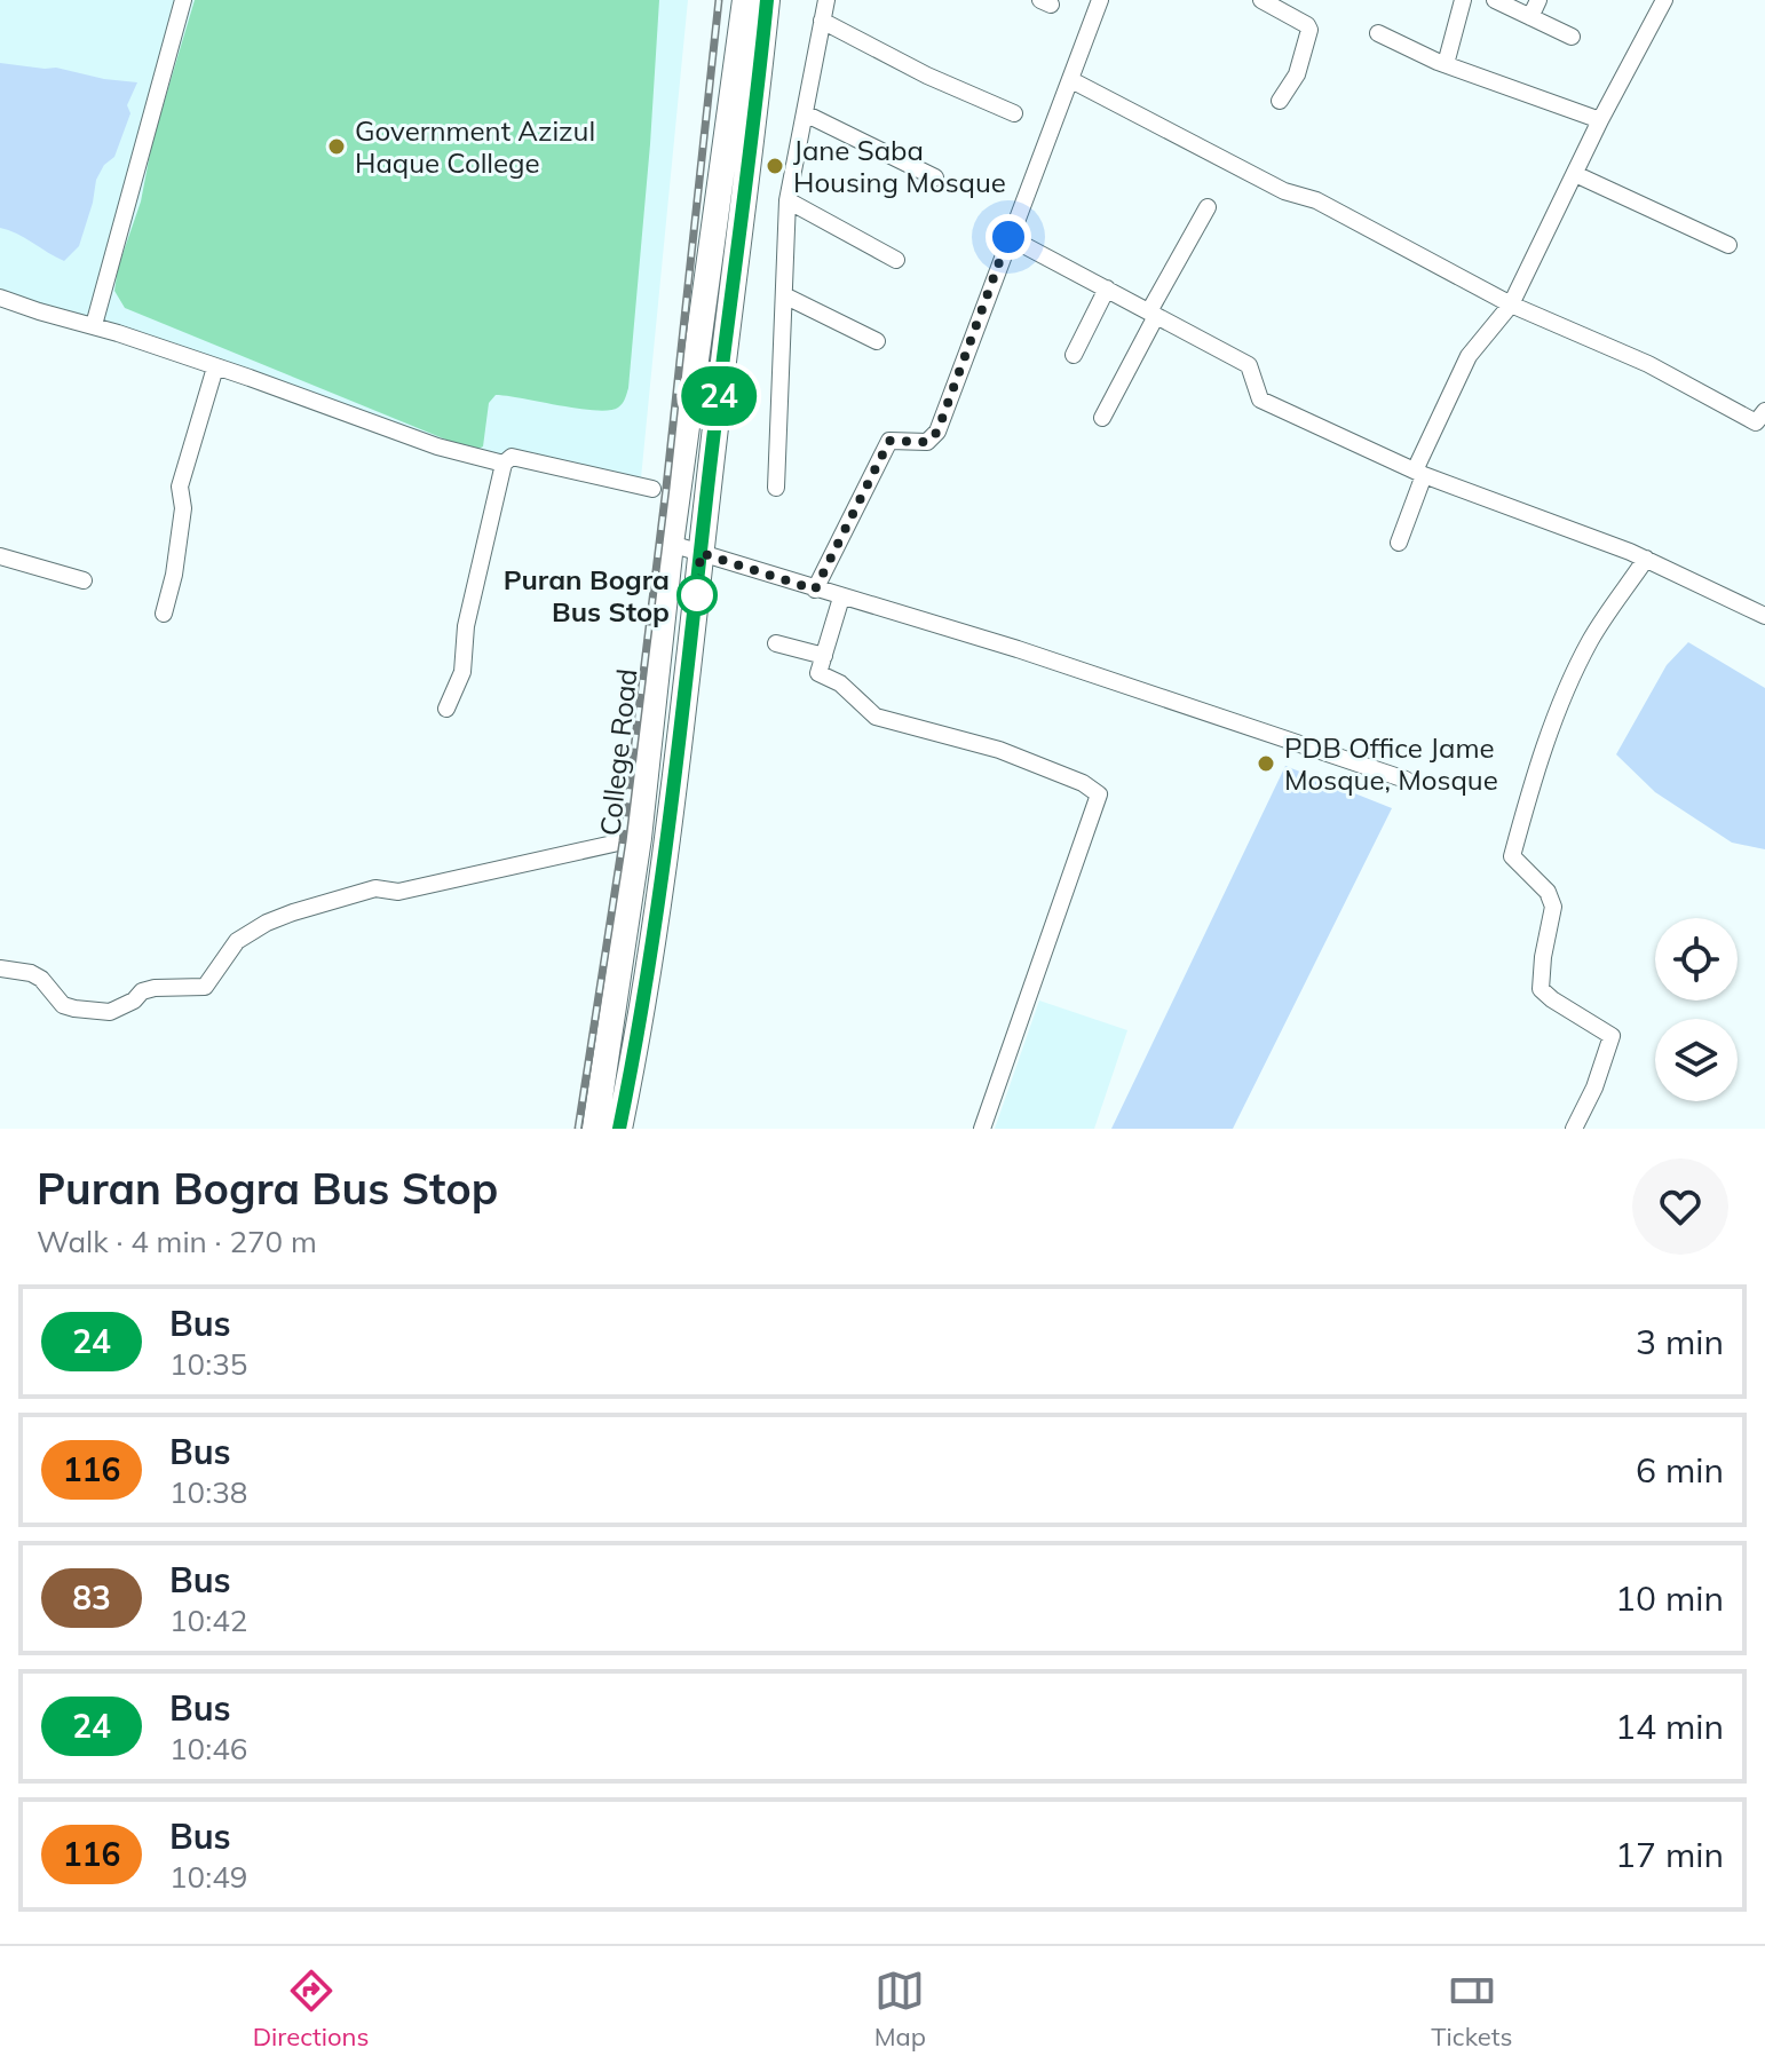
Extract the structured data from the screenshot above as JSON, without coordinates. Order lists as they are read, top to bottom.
{
  "streets": {
    "highway": ["College Road"]
  },
  "places": [
    "Government Azizul Haque College",
    "Jane Saba Housing Mosque",
    "Puran Bogra Bus Stop",
    "PDB Office Jame Mosque, Mosque"
  ],
  "lines": ["bus line 24"],
  "page": {
    "on_map": "24",
    "heading": ["Puran Bogra Bus Stop", "Walk · 4 min · 270 m"],
    "list": [
      {
        "mark": "24",
        "name": "Bus",
        "note": "10:35",
        "value": "3 min"
      },
      {
        "mark": "116",
        "name": "Bus",
        "note": "10:38",
        "value": "6 min"
      },
      {
        "mark": "83",
        "name": "Bus",
        "note": "10:42",
        "value": "10 min"
      },
      {
        "mark": "24",
        "name": "Bus",
        "note": "10:46",
        "value": "14 min"
      },
      {
        "mark": "116",
        "name": "Bus",
        "note": "10:49",
        "value": "17 min"
      }
    ],
    "tabs": ["Directions", "Map", "Tickets"]
  }
}
